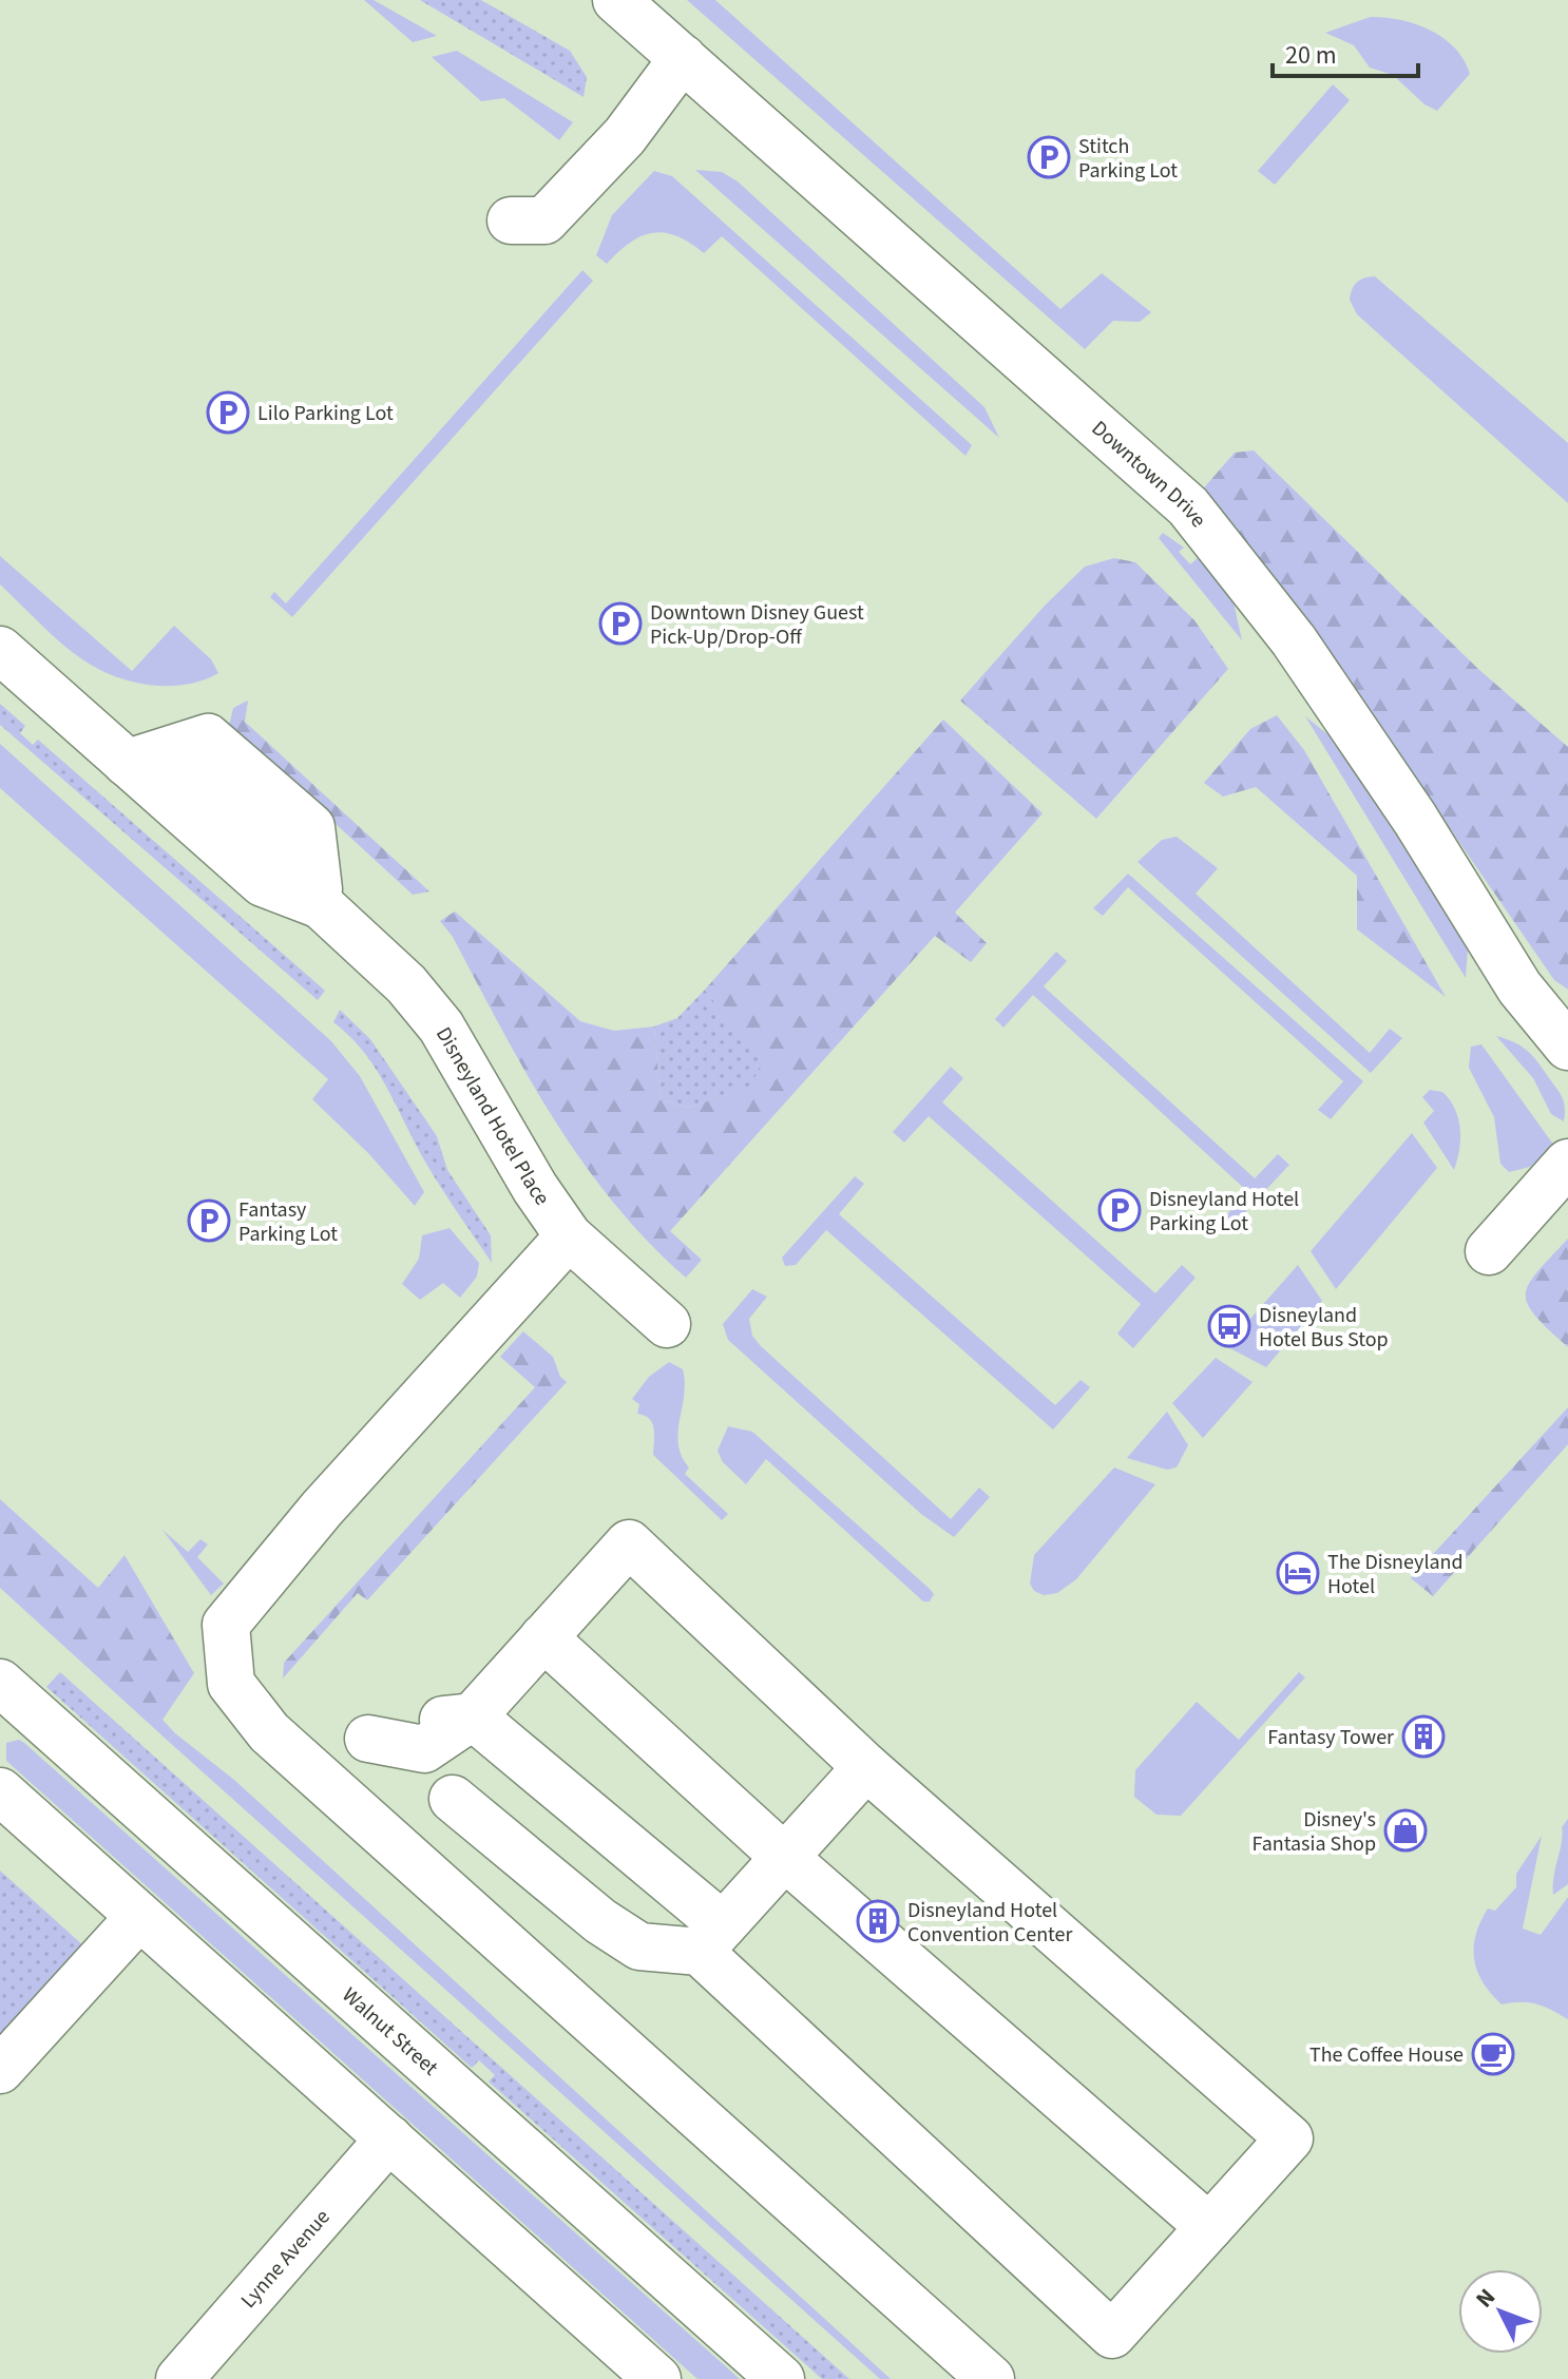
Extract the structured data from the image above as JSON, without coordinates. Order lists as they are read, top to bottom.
{
  "streets": {
    "street": [
      "Downtown Drive",
      "Disneyland Hotel Place",
      "Walnut Street",
      "Lynne Avenue"
    ]
  },
  "places": {
    "parking": [
      "Stitch Parking Lot",
      "Lilo Parking Lot",
      "Downtown Disney Guest Pick-Up/Drop-Off",
      "Disneyland Hotel Parking Lot",
      "Fantasy Parking Lot"
    ],
    "bus stop": ["Disneyland Hotel Bus Stop"],
    "hotel": ["The Disneyland Hotel"],
    "building": ["Fantasy Tower", "Disneyland Hotel Convention Center"],
    "shop": ["Disney's Fantasia Shop"],
    "cafe": ["The Coffee House"]
  },
  "scale_bar": "20 m",
  "north": "top left"
}
